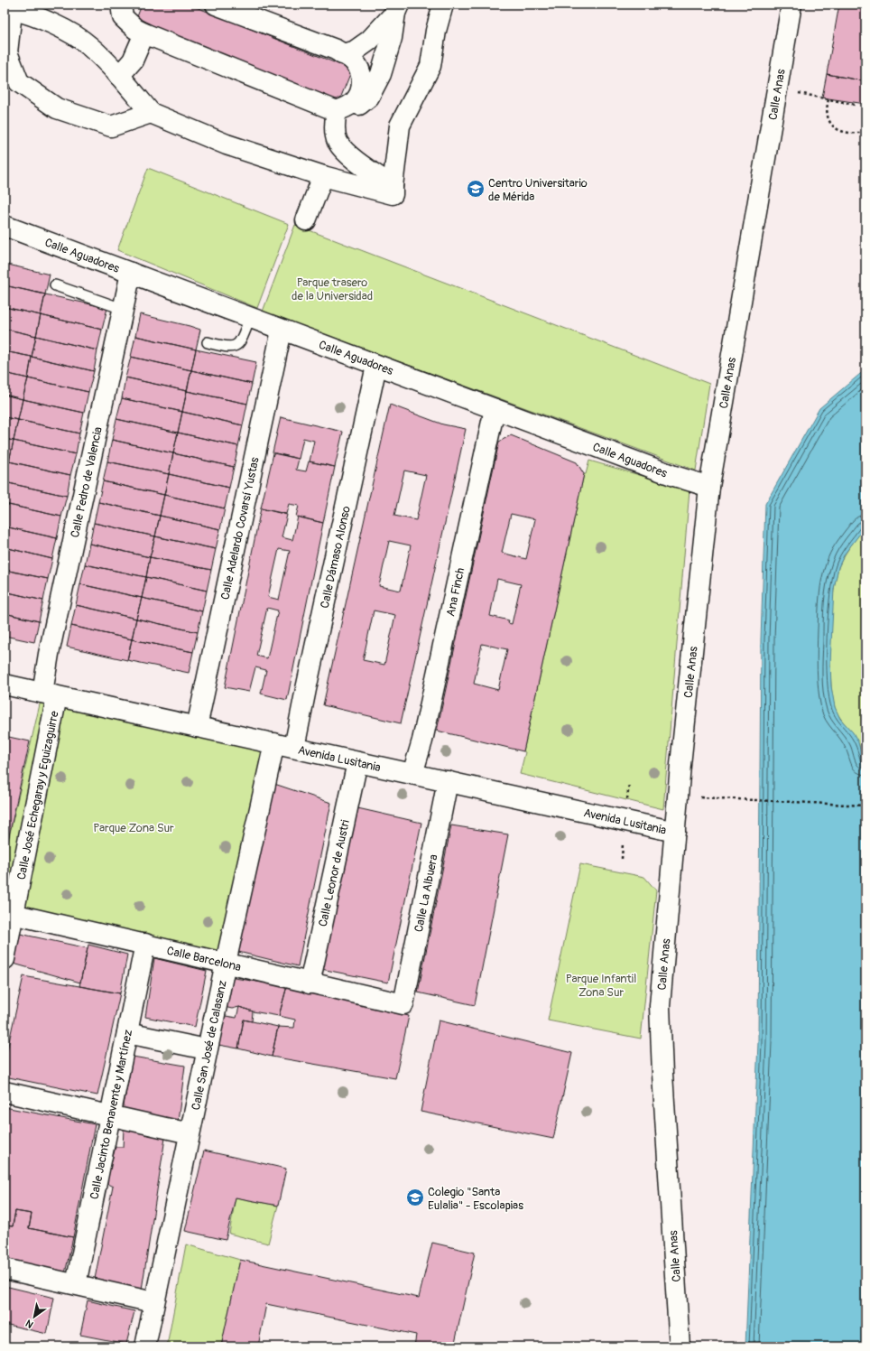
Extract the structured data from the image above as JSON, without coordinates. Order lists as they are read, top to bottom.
{
  "streets": {
    "street": [
      "Calle Anas",
      "Calle Aguadores",
      "Calle Pedro de Valencia",
      "Calle Adelardo Covarsí Yustas",
      "Calle Dámaso Alonso",
      "Ana Finch",
      "Avenida Lusitania",
      "Calle José Echegaray y Eguizaguirre",
      "Calle Leonor de Austri",
      "Calle La Albuera",
      "Calle Barcelona",
      "Calle San José de Calasanz",
      "Calle Jacinto Benavente y Martínez"
    ]
  },
  "crossings": [
    ["Calle Anas", "Calle Aguadores"],
    ["Calle Anas", "Avenida Lusitania"],
    ["Calle Aguadores", "Calle Pedro de Valencia"],
    ["Calle Aguadores", "Calle Adelardo Covarsí Yustas"],
    ["Calle Aguadores", "Calle Dámaso Alonso"],
    ["Calle Aguadores", "Ana Finch"],
    ["Calle Pedro de Valencia", "Avenida Lusitania"],
    ["Calle Pedro de Valencia", "Calle José Echegaray y Eguizaguirre"],
    ["Calle Adelardo Covarsí Yustas", "Avenida Lusitania"],
    ["Calle Dámaso Alonso", "Avenida Lusitania"],
    ["Ana Finch", "Avenida Lusitania"],
    ["Avenida Lusitania", "Calle José Echegaray y Eguizaguirre"],
    ["Avenida Lusitania", "Calle Leonor de Austri"],
    ["Avenida Lusitania", "Calle La Albuera"],
    ["Avenida Lusitania", "Calle San José de Calasanz"],
    ["Calle José Echegaray y Eguizaguirre", "Calle Barcelona"],
    ["Calle Leonor de Austri", "Calle Barcelona"],
    ["Calle La Albuera", "Calle Barcelona"],
    ["Calle Barcelona", "Calle San José de Calasanz"],
    ["Calle Barcelona", "Calle Jacinto Benavente y Martínez"]
  ],
  "parks": ["Parque trasero de la Universidad", "Parque Zona Sur", "Parque Infantil Zona Sur"],
  "places": {
    "school or university": ["Centro Universitario de Mérida", "Colegio \"Santa Eulalia\" - Escolapias"]
  },
  "north": "bottom left"
}
